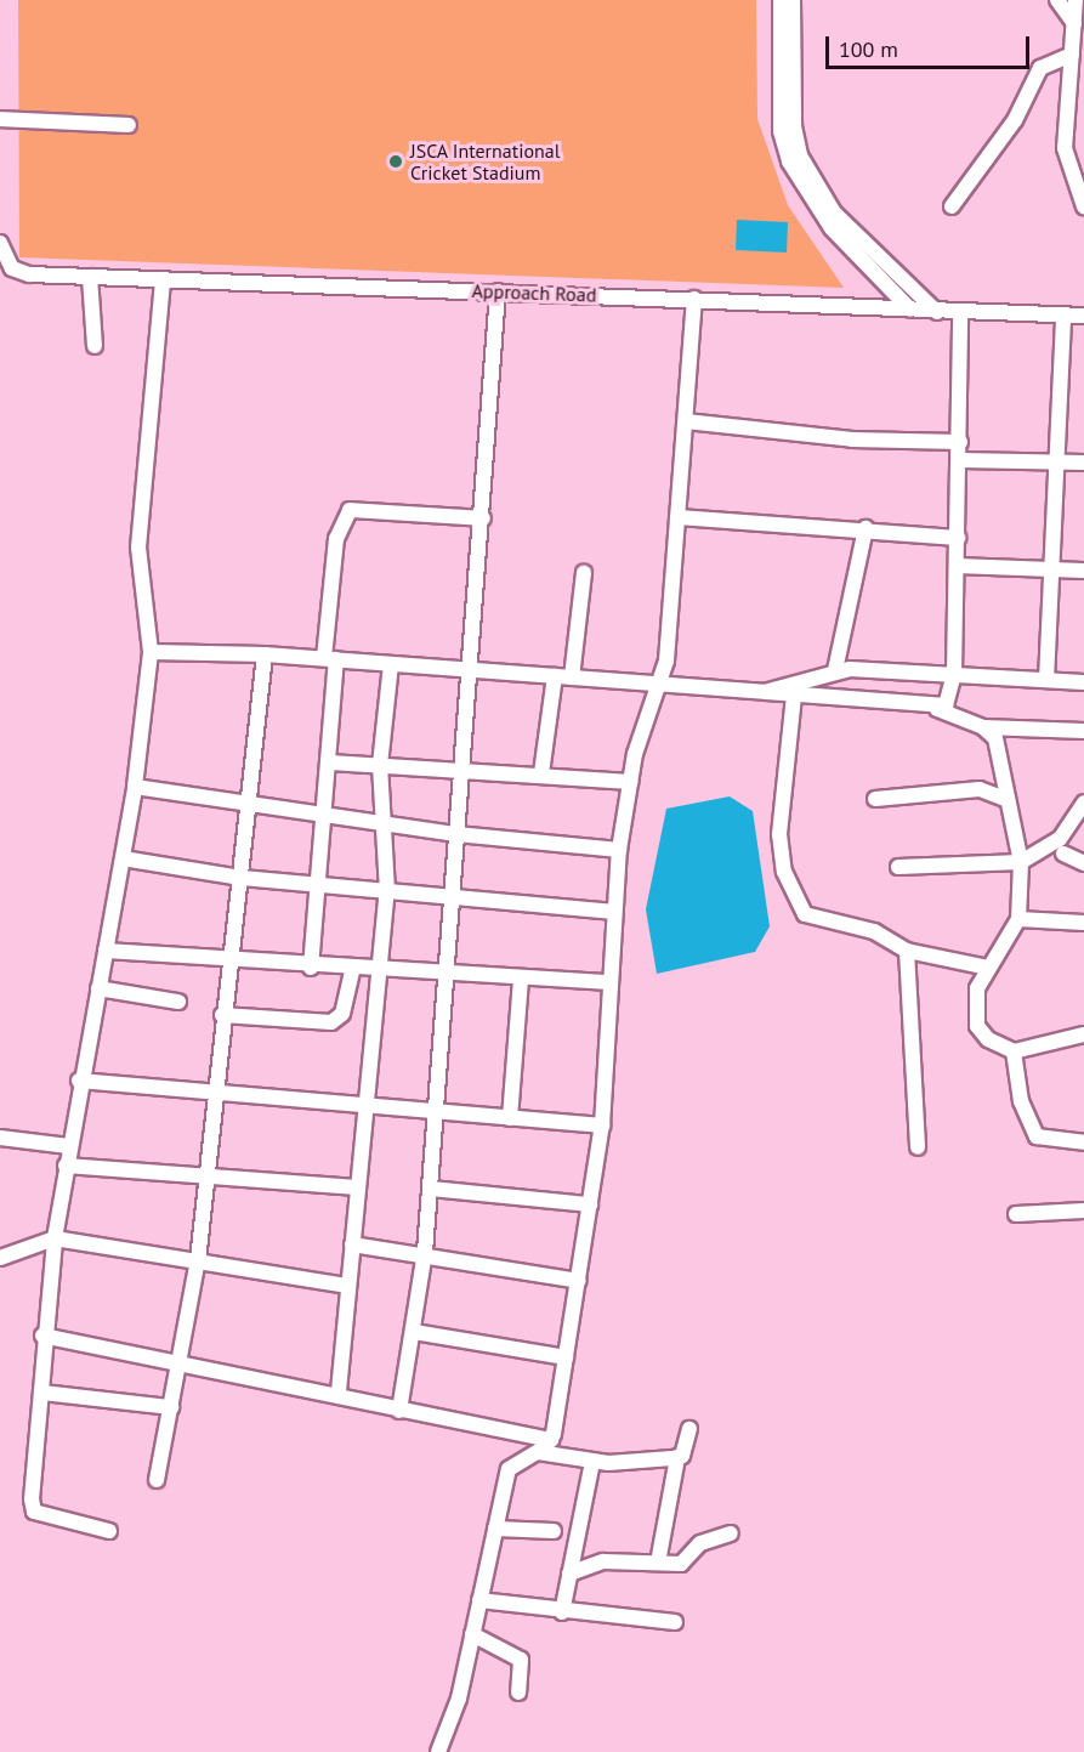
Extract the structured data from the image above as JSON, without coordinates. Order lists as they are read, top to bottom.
{
  "streets": {
    "street": ["Approach Road"]
  },
  "places": ["JSCA International Cricket Stadium"],
  "scale_bar": "100 m"
}
